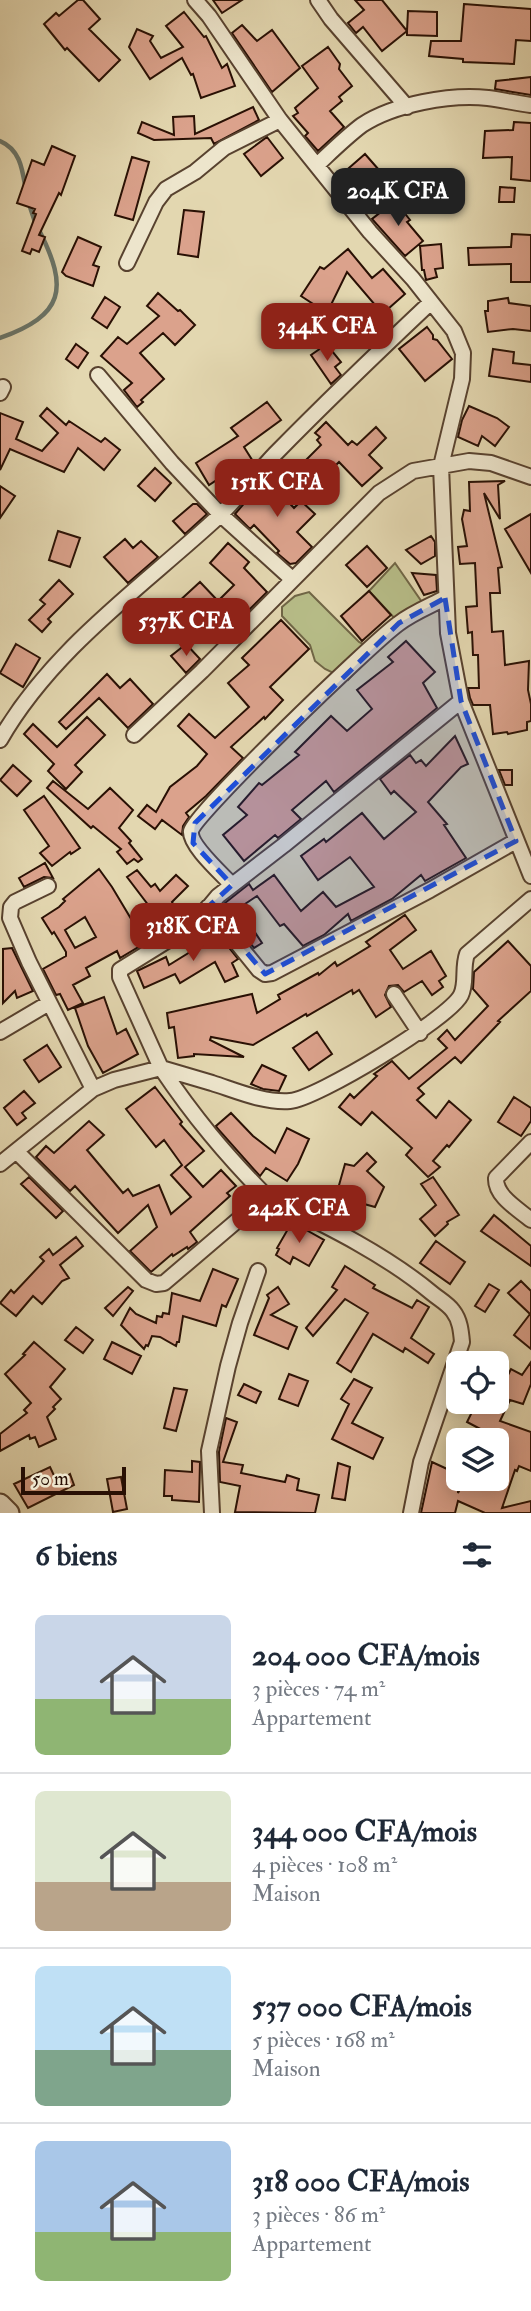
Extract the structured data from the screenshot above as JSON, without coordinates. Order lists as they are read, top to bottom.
{
  "scale_bar": "50 m",
  "page": {
    "price": [
      "204K CFA",
      "344K CFA",
      "151K CFA",
      "537K CFA",
      "318K CFA",
      "242K CFA"
    ],
    "scale": "50 m",
    "heading": "6 biens",
    "list": [
      {
        "name": "204 000 CFA/mois",
        "note": "3 pièces · 74 m² · Appartement"
      },
      {
        "name": "344 000 CFA/mois",
        "note": "4 pièces · 108 m² · Maison"
      },
      {
        "name": "537 000 CFA/mois",
        "note": "5 pièces · 168 m² · Maison"
      },
      {
        "name": "318 000 CFA/mois",
        "note": "3 pièces · 86 m² · Appartement"
      }
    ]
  }
}
